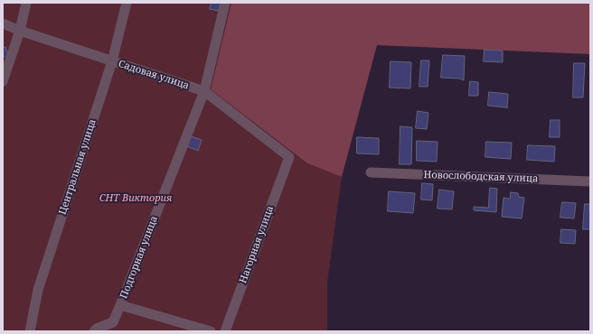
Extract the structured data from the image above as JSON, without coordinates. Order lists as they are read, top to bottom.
{
  "streets": {
    "street": [
      "Садовая улица",
      "Центральная улица",
      "Новослободская улица",
      "Нагорная улица",
      "Подгорная улица"
    ]
  },
  "crossings": [
    ["Садовая улица", "Центральная улица"],
    ["Садовая улица", "Нагорная улица"],
    ["Садовая улица", "Подгорная улица"]
  ],
  "parks": ["СНТ Виктория"]
}
